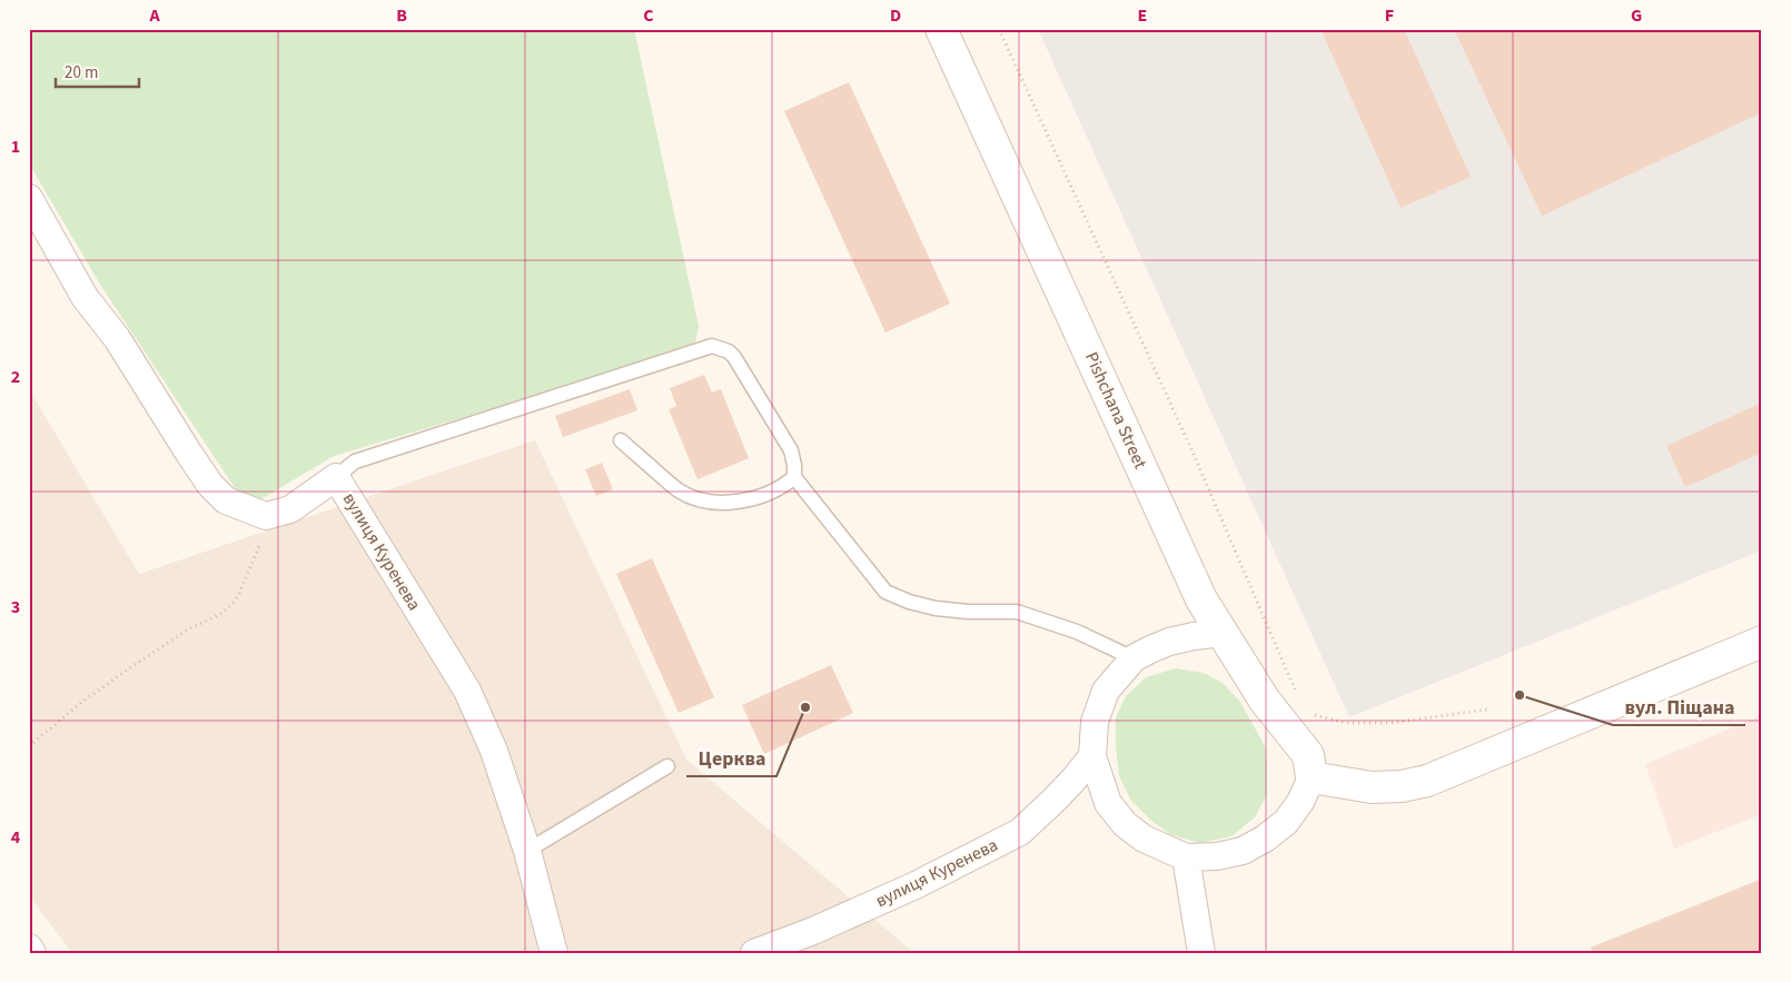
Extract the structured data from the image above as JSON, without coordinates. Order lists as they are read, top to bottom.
{
  "streets": {
    "street": ["Pishchana Street", "вулиця Куренева"]
  },
  "places": ["вул. Піщана", "Церква"],
  "scale_bar": "20 m",
  "grid": {
    "columns": [
      "A",
      "B",
      "C",
      "D",
      "E",
      "F",
      "G"
    ],
    "rows": [
      "1",
      "2",
      "3",
      "4"
    ]
  }
}
